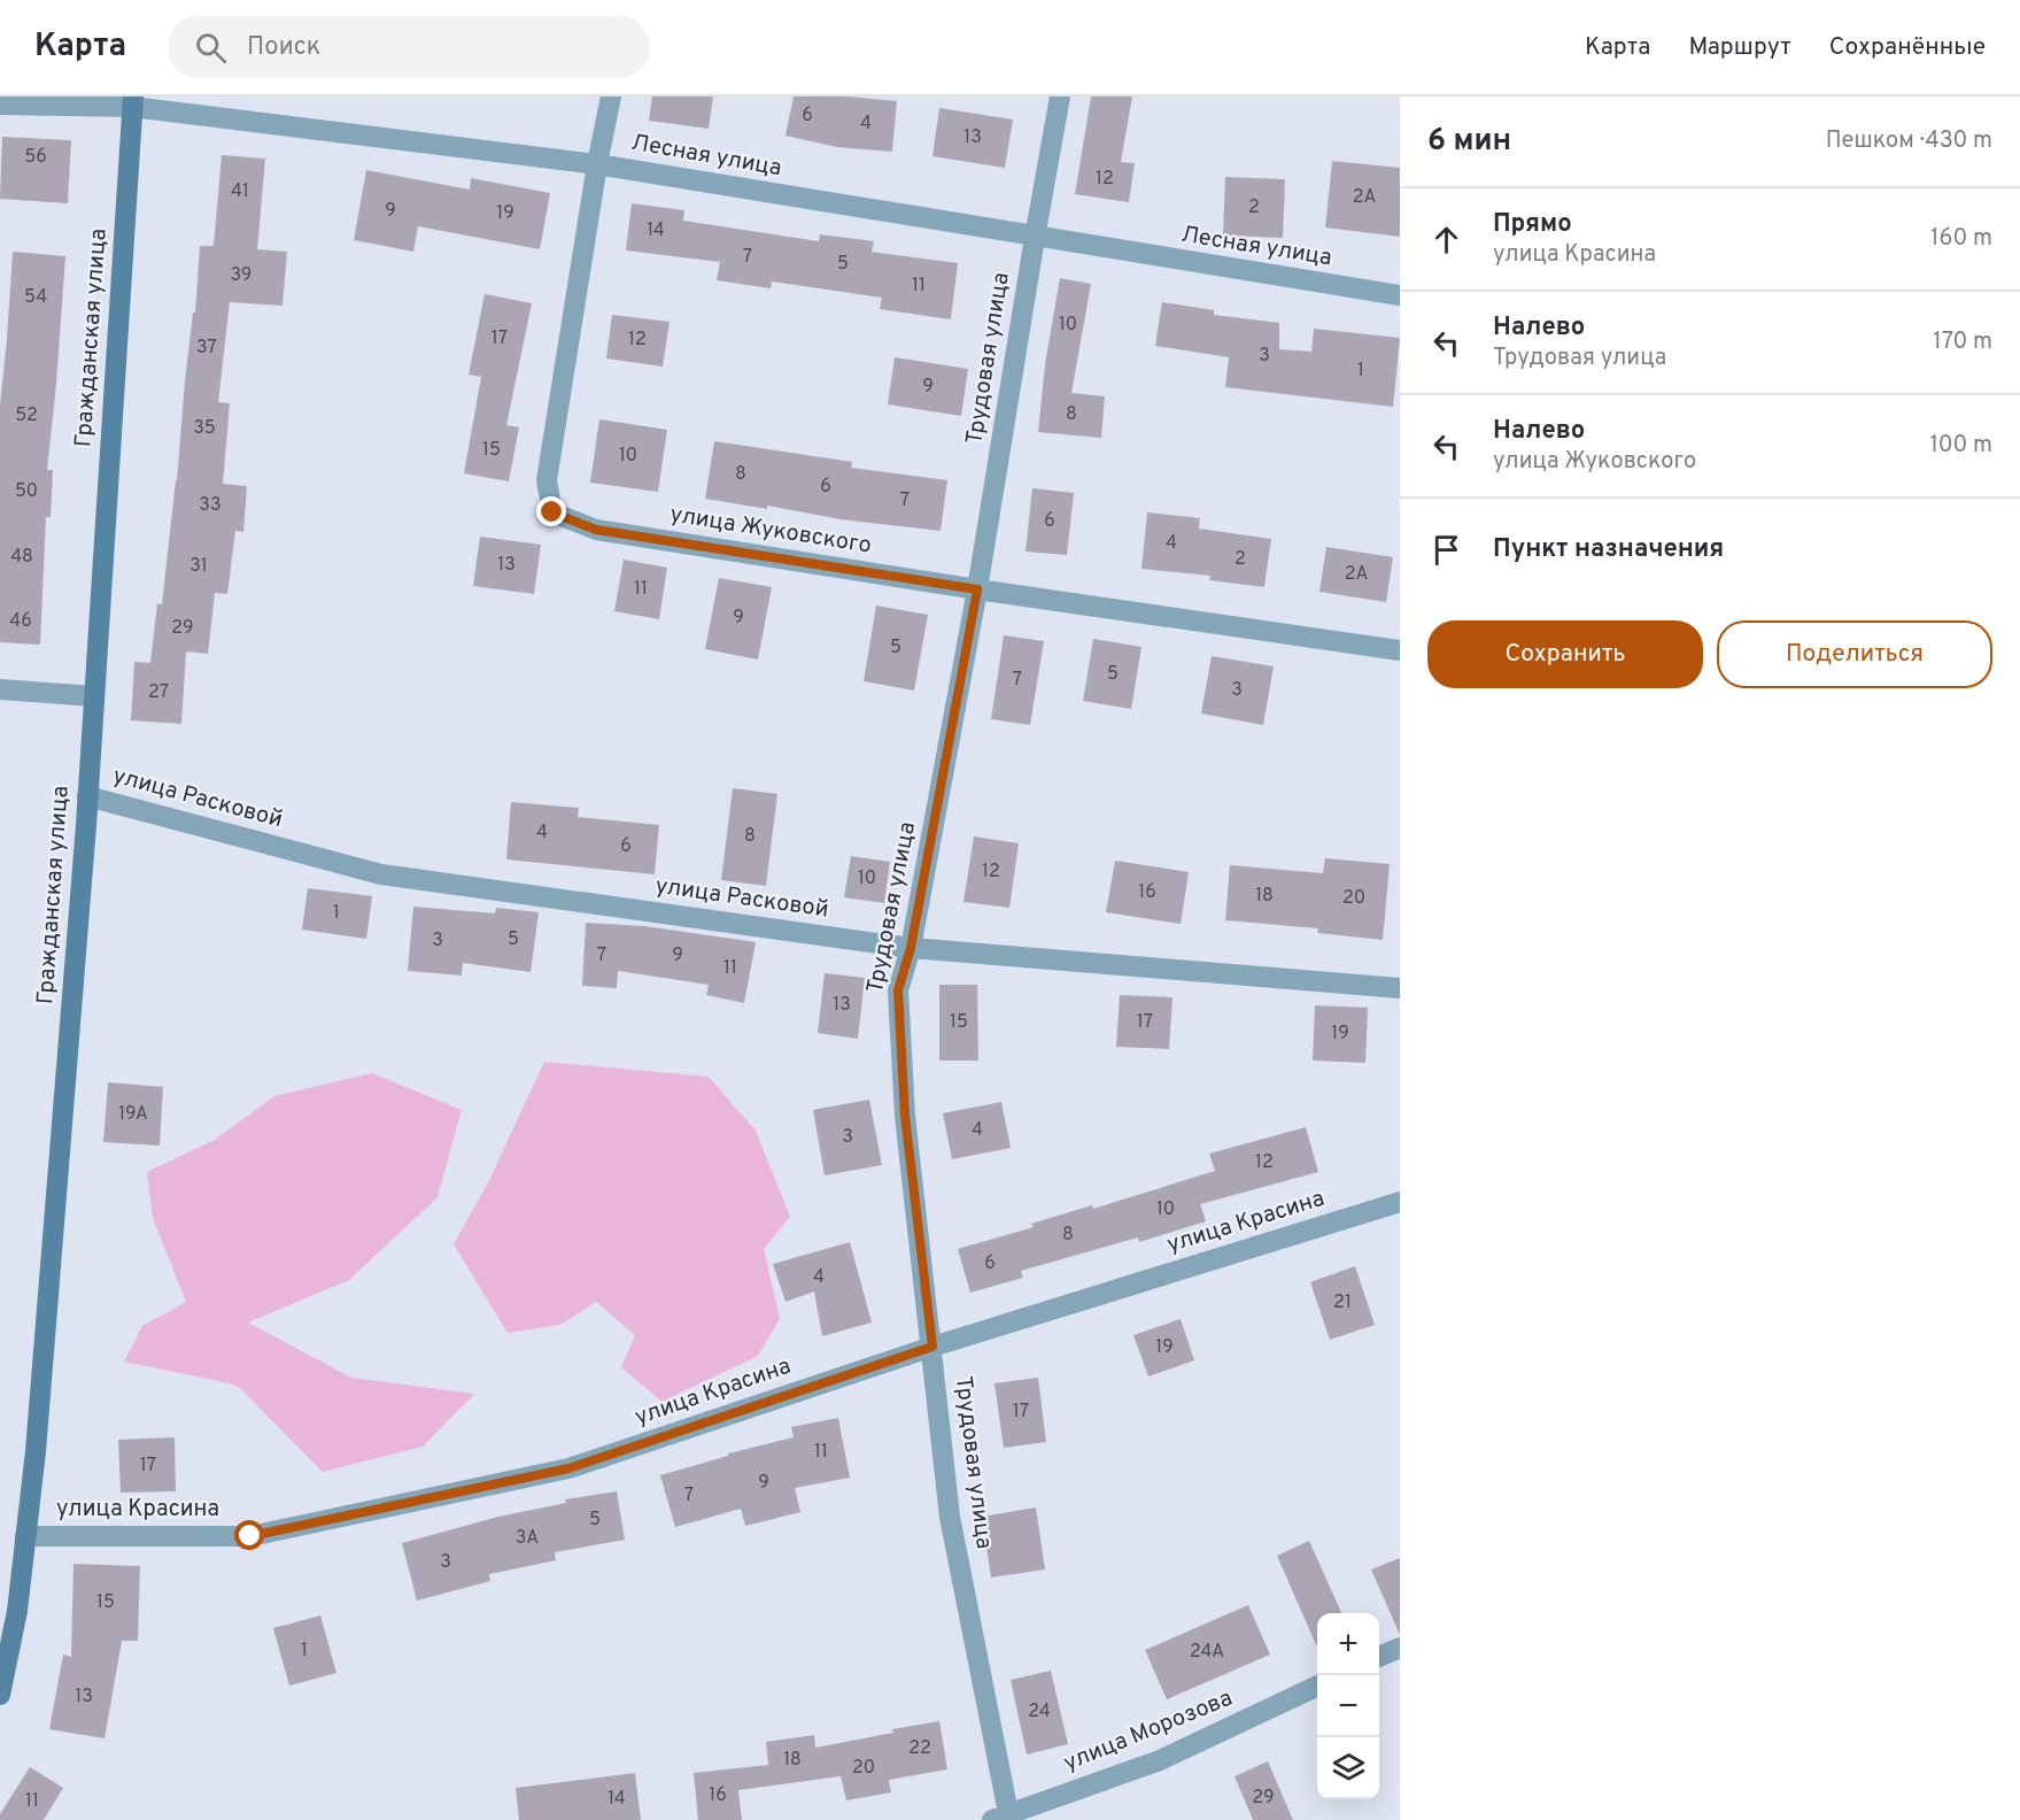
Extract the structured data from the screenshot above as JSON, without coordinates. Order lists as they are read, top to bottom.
{
  "streets": {
    "street": [
      "Лесная улица",
      "Гражданская улица",
      "Трудовая улица",
      "улица Жуковского",
      "улица Расковой",
      "улица Красина",
      "улица Морозова"
    ]
  },
  "crossings": [
    ["Лесная улица", "Гражданская улица"],
    ["Лесная улица", "Трудовая улица"],
    ["Лесная улица", "улица Жуковского"],
    ["Гражданская улица", "улица Расковой"],
    ["Гражданская улица", "улица Красина"],
    ["Трудовая улица", "улица Жуковского"],
    ["Трудовая улица", "улица Расковой"],
    ["Трудовая улица", "улица Красина"],
    ["Трудовая улица", "улица Морозова"]
  ],
  "house_numbers": [
    "6",
    "4",
    "13",
    "56",
    "12",
    "41",
    "2А",
    "2",
    "9",
    "19",
    "14",
    "7",
    "5",
    "39",
    "11",
    "54",
    "10",
    "17",
    "12",
    "37",
    "3",
    "1",
    "9",
    "8",
    "52",
    "35",
    "15",
    "10",
    "8",
    "6",
    "50",
    "7",
    "33",
    "6",
    "4",
    "48",
    "2",
    "13",
    "31",
    "2А",
    "11",
    "9",
    "46",
    "29",
    "5",
    "5",
    "7",
    "3",
    "27",
    "4",
    "8",
    "6",
    "12",
    "10",
    "16",
    "18",
    "20",
    "1",
    "5",
    "3",
    "7",
    "9",
    "11",
    "13",
    "15",
    "17",
    "19",
    "19А",
    "4",
    "3",
    "12",
    "10",
    "8",
    "6",
    "4",
    "21",
    "19",
    "17",
    "11",
    "17",
    "9",
    "7",
    "5",
    "3А",
    "3",
    "15",
    "1",
    "24А",
    "13",
    "24",
    "22",
    "18",
    "20",
    "16",
    "29",
    "14",
    "11"
  ],
  "page": {
    "header": "Карта",
    "search": "Поиск",
    "nav": ["Карта", "Маршрут", "Сохранённые"],
    "heading": ["6 мин", "Пешком · 430 m"],
    "list": [
      ["Прямо", "улица Красина", "160 m"],
      ["Налево", "Трудовая улица", "170 m"],
      ["Налево", "улица Жуковского", "100 m"],
      "Пункт назначения"
    ],
    "buttons": ["Сохранить", "Поделиться"],
    "map_buttons": ["+", "−"]
  }
}
